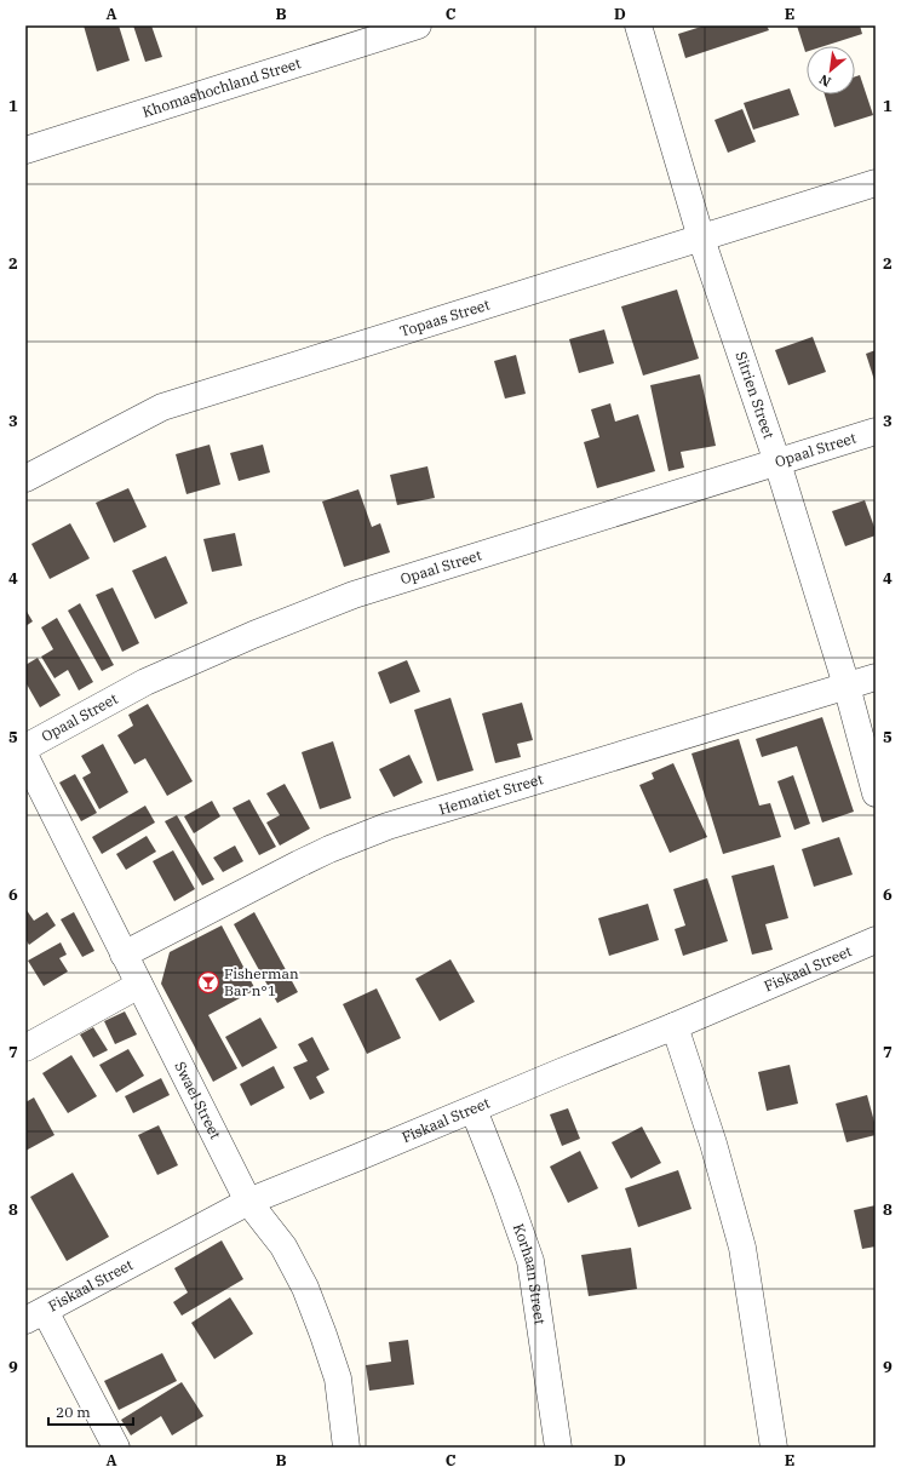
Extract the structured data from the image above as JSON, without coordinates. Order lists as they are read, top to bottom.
{
  "streets": {
    "street": [
      "Khomashochland Street",
      "Topaas Street",
      "Sitrien Street",
      "Opaal Street",
      "Hematiet Street",
      "Fiskaal Street",
      "Swael Street",
      "Korhaan Street"
    ]
  },
  "crossings": [
    ["Topaas Street", "Sitrien Street"],
    ["Sitrien Street", "Opaal Street"],
    ["Sitrien Street", "Hematiet Street"],
    ["Hematiet Street", "Swael Street"],
    ["Fiskaal Street", "Swael Street"],
    ["Fiskaal Street", "Korhaan Street"]
  ],
  "places": {
    "bar": ["Fisherman Bar n°1"]
  },
  "scale_bar": "20 m",
  "north": "bottom left",
  "grid": {
    "columns": [
      "A",
      "B",
      "C",
      "D",
      "E"
    ],
    "rows": [
      "1",
      "2",
      "3",
      "4",
      "5",
      "6",
      "7",
      "8",
      "9"
    ]
  }
}
